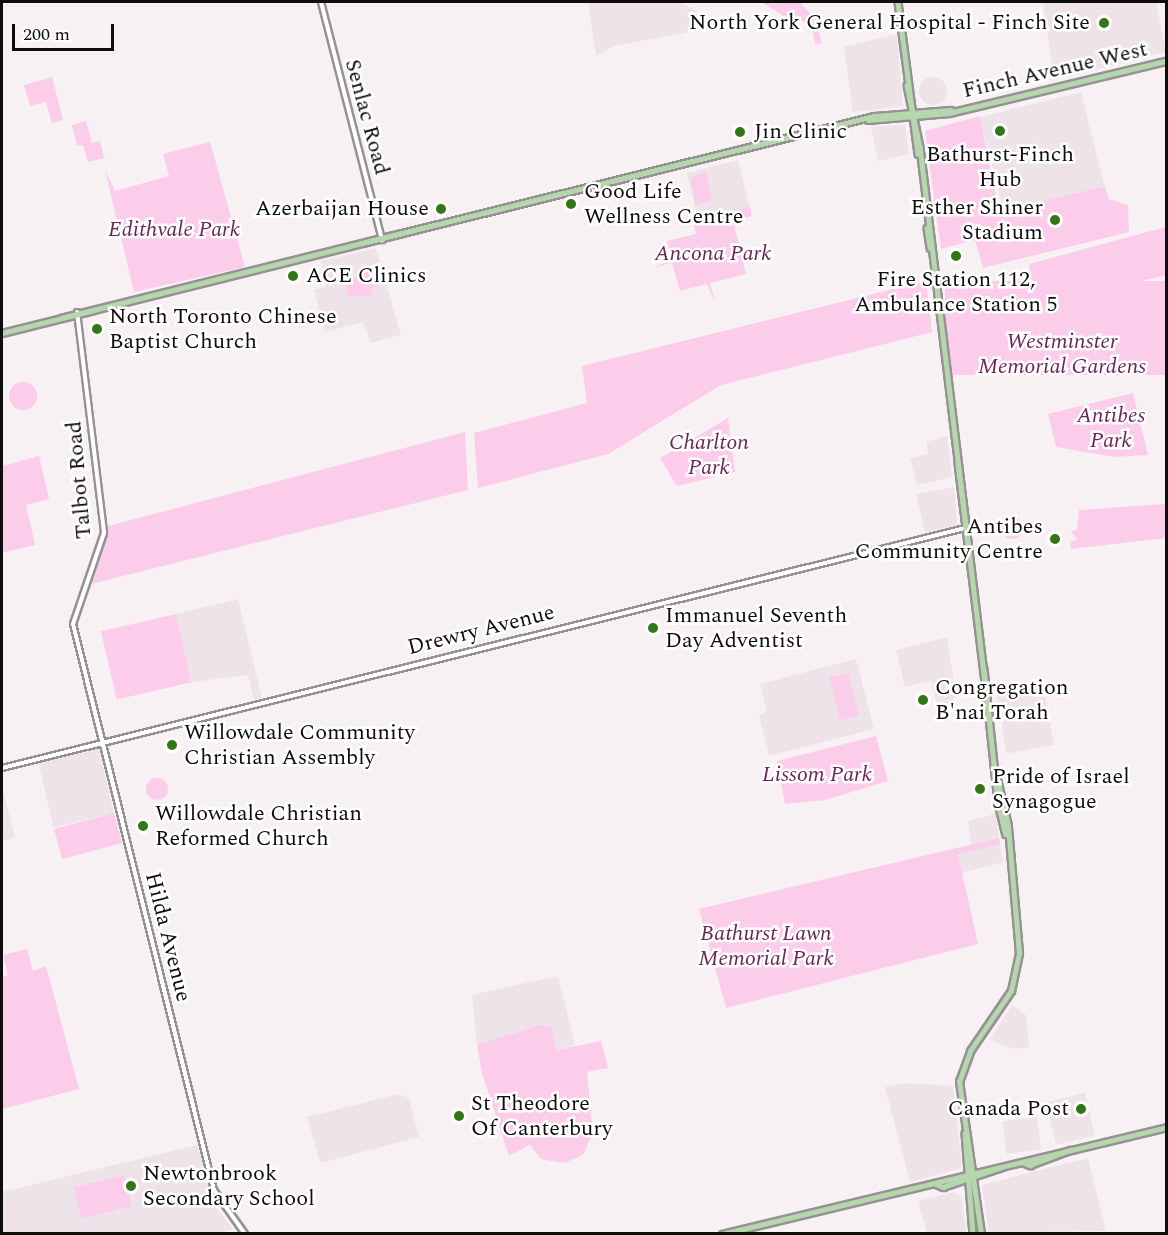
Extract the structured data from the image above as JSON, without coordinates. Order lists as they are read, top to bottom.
{
  "streets": {
    "main road": ["Finch Avenue West"],
    "street": [
      "Senlac Road",
      "Talbot Road",
      "Drewry Avenue",
      "Hilda Avenue"
    ]
  },
  "crossings": [
    ["Finch Avenue West", "Senlac Road"],
    ["Finch Avenue West", "Talbot Road"],
    ["Talbot Road", "Hilda Avenue"],
    ["Drewry Avenue", "Hilda Avenue"]
  ],
  "parks": [
    "Edithvale Park",
    "Ancona Park",
    "Westminster Memorial Gardens",
    "Antibes Park",
    "Charlton Park",
    "Lissom Park",
    "Bathurst Lawn Memorial Park"
  ],
  "places": [
    "North York General Hospital - Finch Site",
    "Bathurst-Finch Hub",
    "Jin Clinic",
    "Good Life Wellness Centre",
    "Azerbaijan House",
    "Esther Shiner Stadium",
    "Fire Station 112, Ambulance Station 5",
    "ACE Clinics",
    "North Toronto Chinese Baptist Church",
    "Antibes Community Centre",
    "Immanuel Seventh Day Adventist",
    "Congregation B'nai Torah",
    "Willowdale Community Christian Assembly",
    "Pride of Israel Synagogue",
    "Willowdale Christian Reformed Church",
    "Canada Post",
    "St Theodore Of Canterbury",
    "Newtonbrook Secondary School"
  ],
  "scale_bar": "200 m"
}
